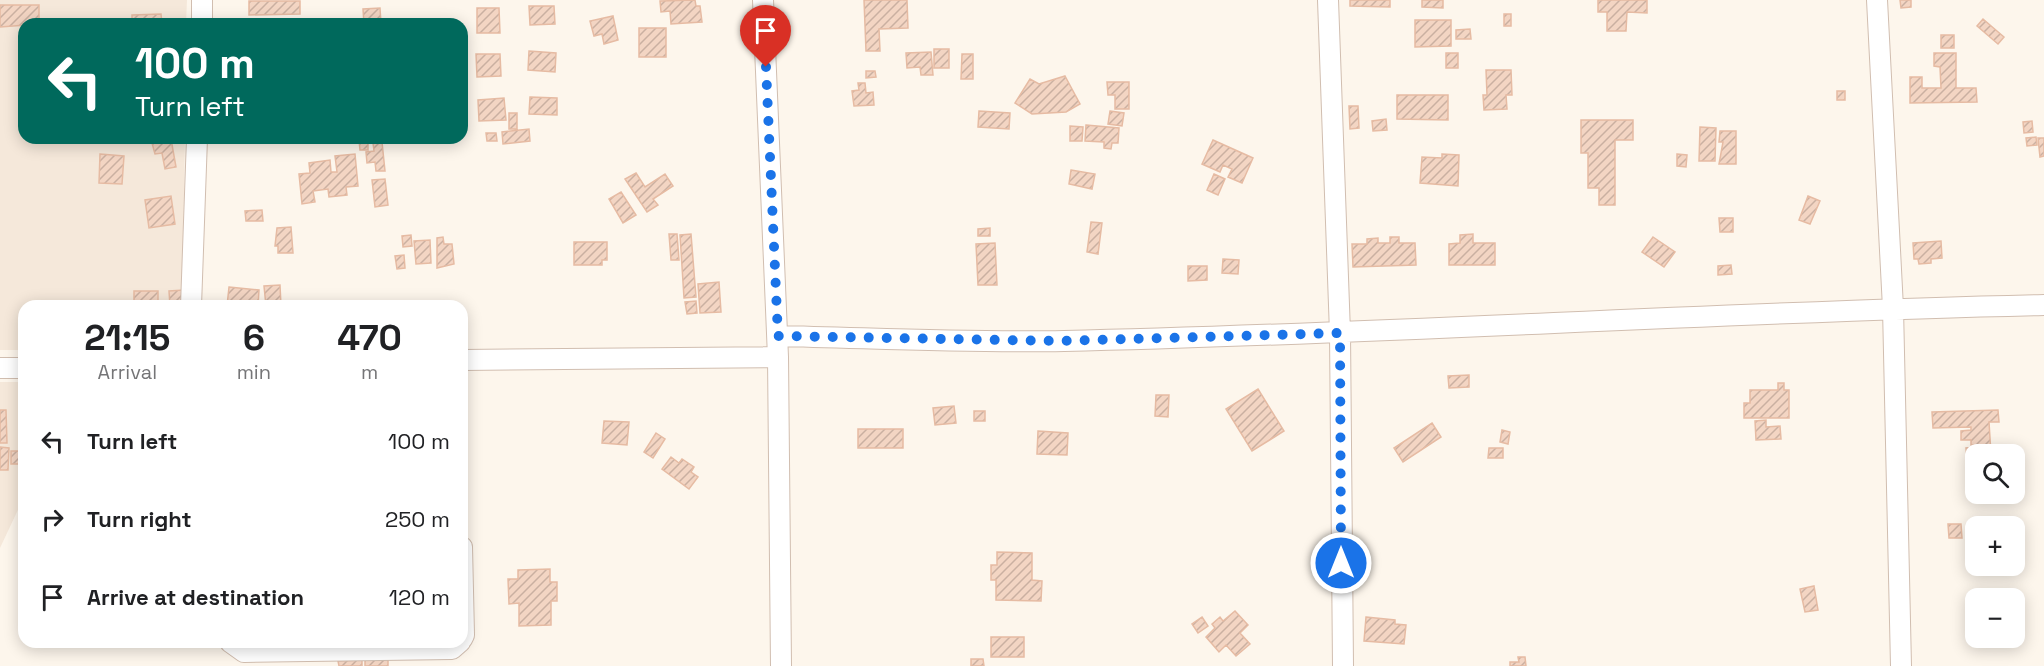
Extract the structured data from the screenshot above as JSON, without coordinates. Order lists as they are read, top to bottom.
{
  "page": {
    "turn": ["100 m", "Turn left"],
    "eta": [
      "21:15",
      "Arrival",
      "6",
      "min",
      "470",
      "m"
    ],
    "list": [
      {
        "name": "Turn left",
        "value": "100 m"
      },
      {
        "name": "Turn right",
        "value": "250 m"
      },
      {
        "name": "Arrive at destination",
        "value": "120 m"
      }
    ],
    "map_buttons": ["+", "−"]
  }
}
